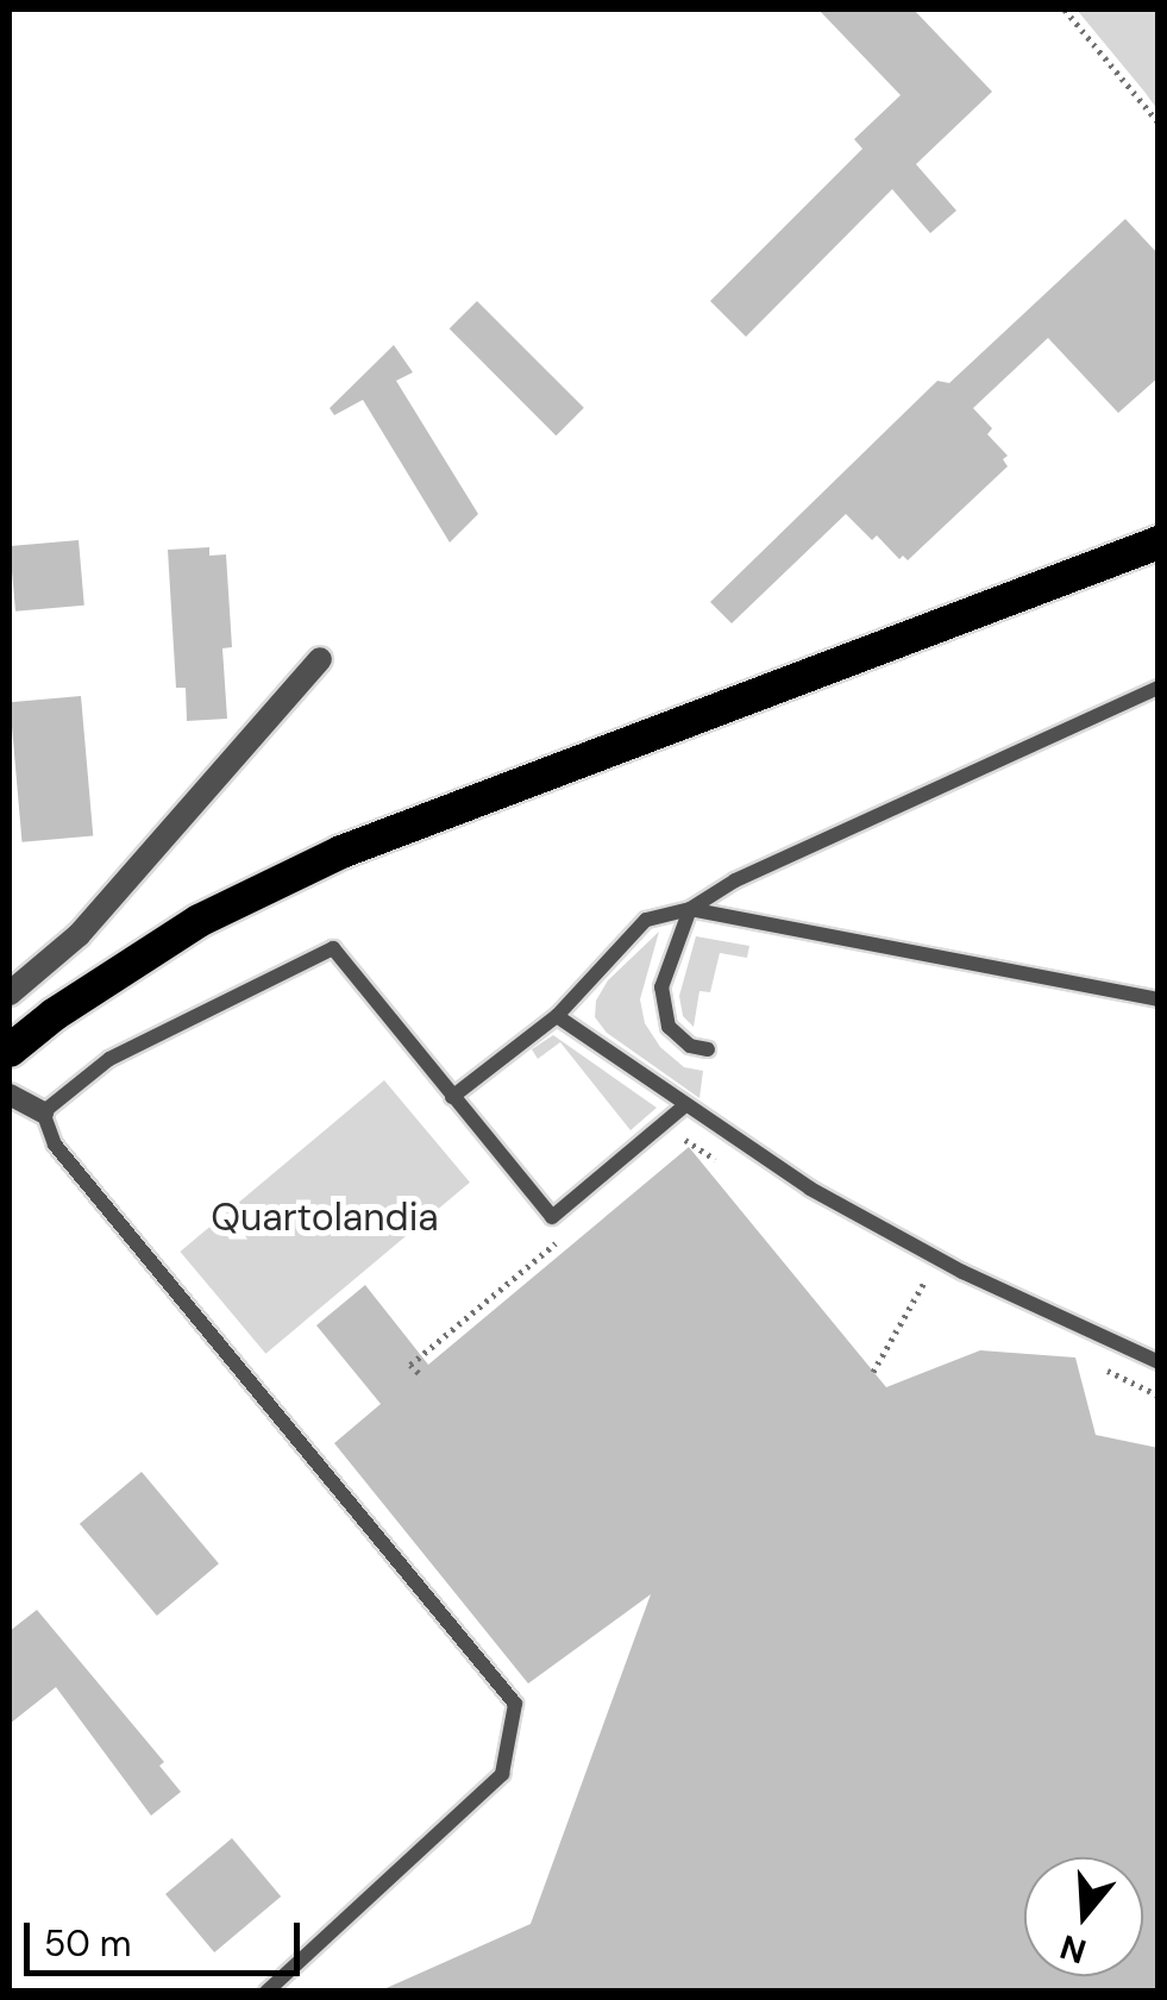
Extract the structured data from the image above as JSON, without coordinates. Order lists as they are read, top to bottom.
{
  "parks": ["Quartolandia"],
  "scale_bar": "50 m",
  "north": "bottom"
}
